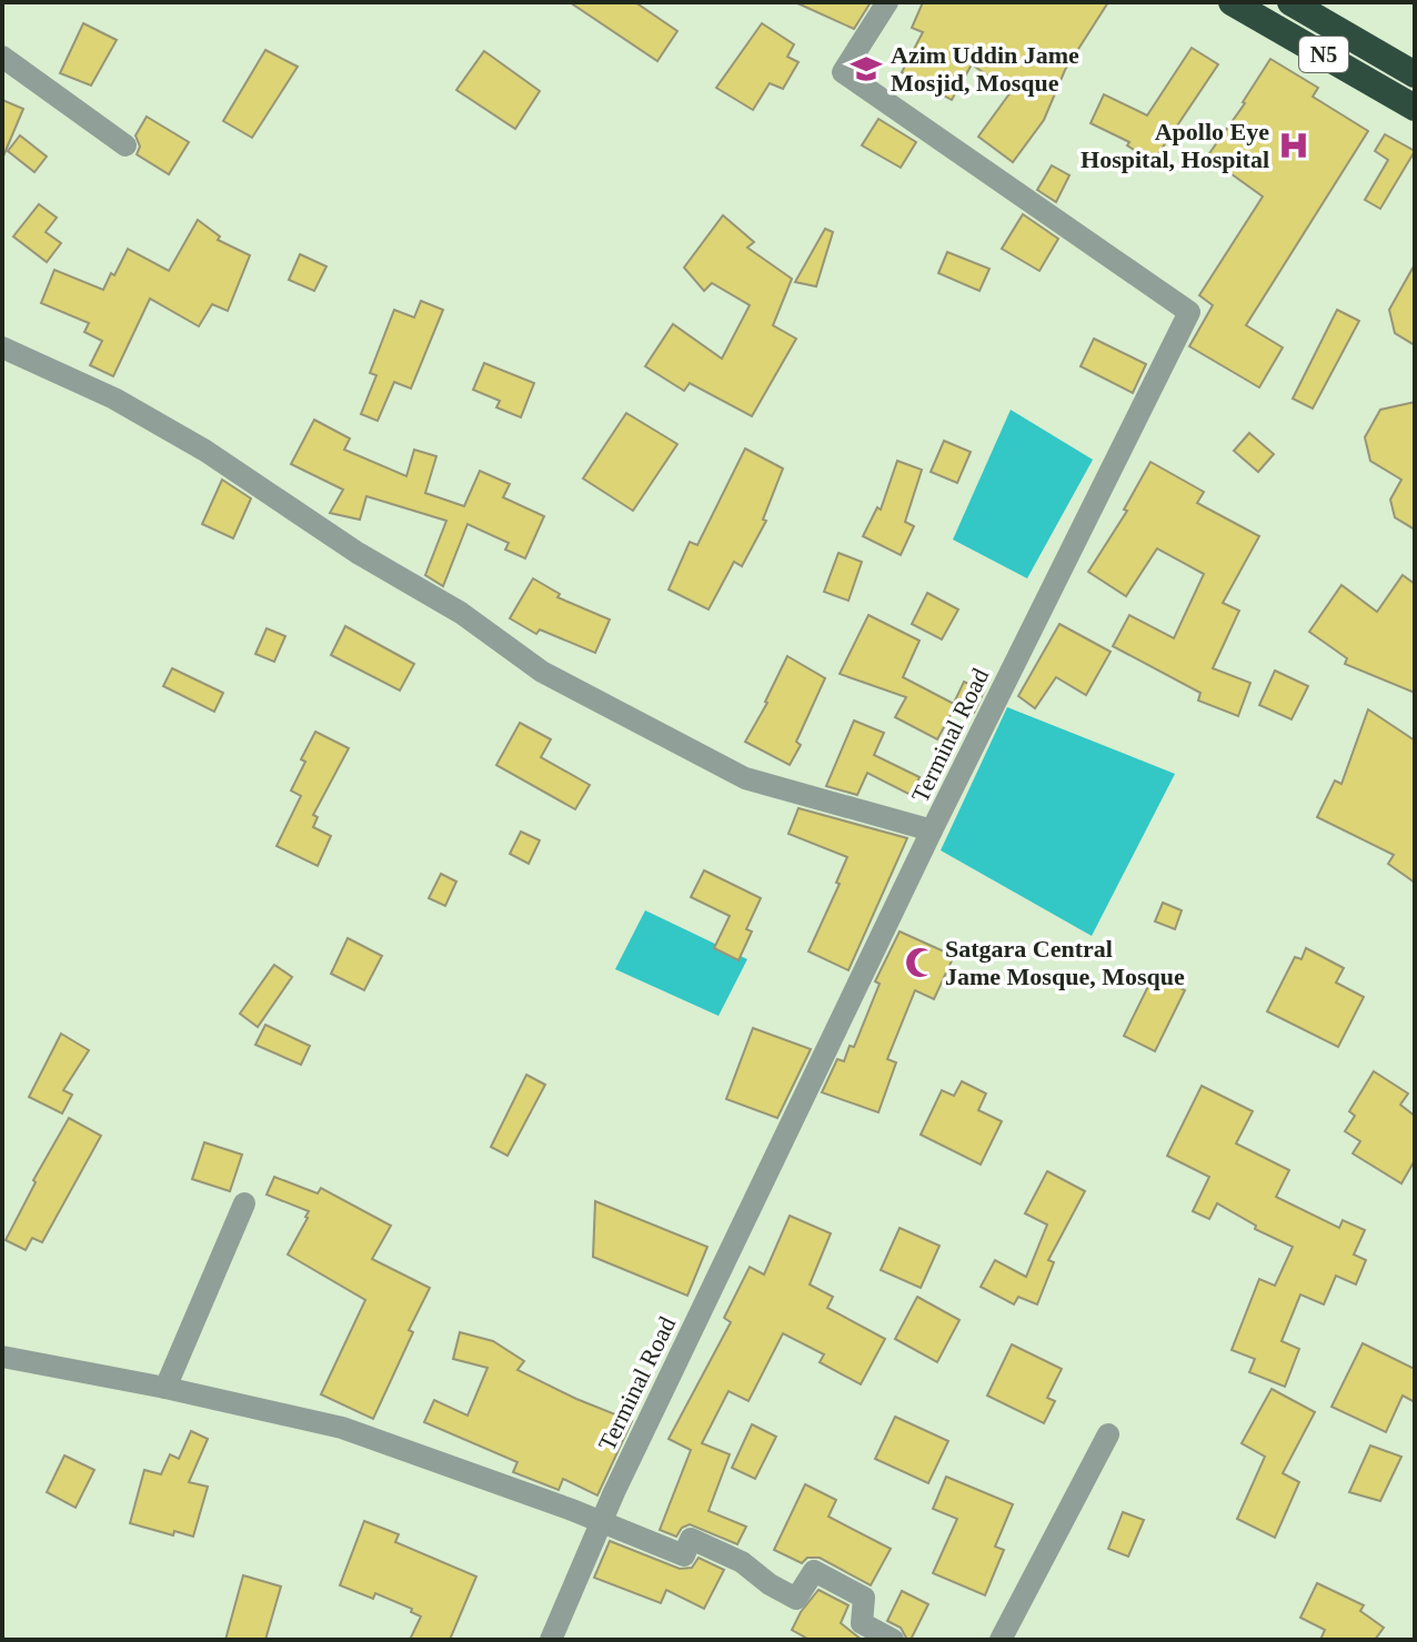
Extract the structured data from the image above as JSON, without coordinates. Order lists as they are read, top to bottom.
{
  "streets": {
    "highway": ["N5"],
    "street": ["Terminal Road"]
  },
  "places": {
    "school or university": ["Azim Uddin Jame Mosjid, Mosque"],
    "hospital": ["Apollo Eye Hospital, Hospital"],
    "mosque": ["Satgara Central Jame Mosque, Mosque"]
  }
}
